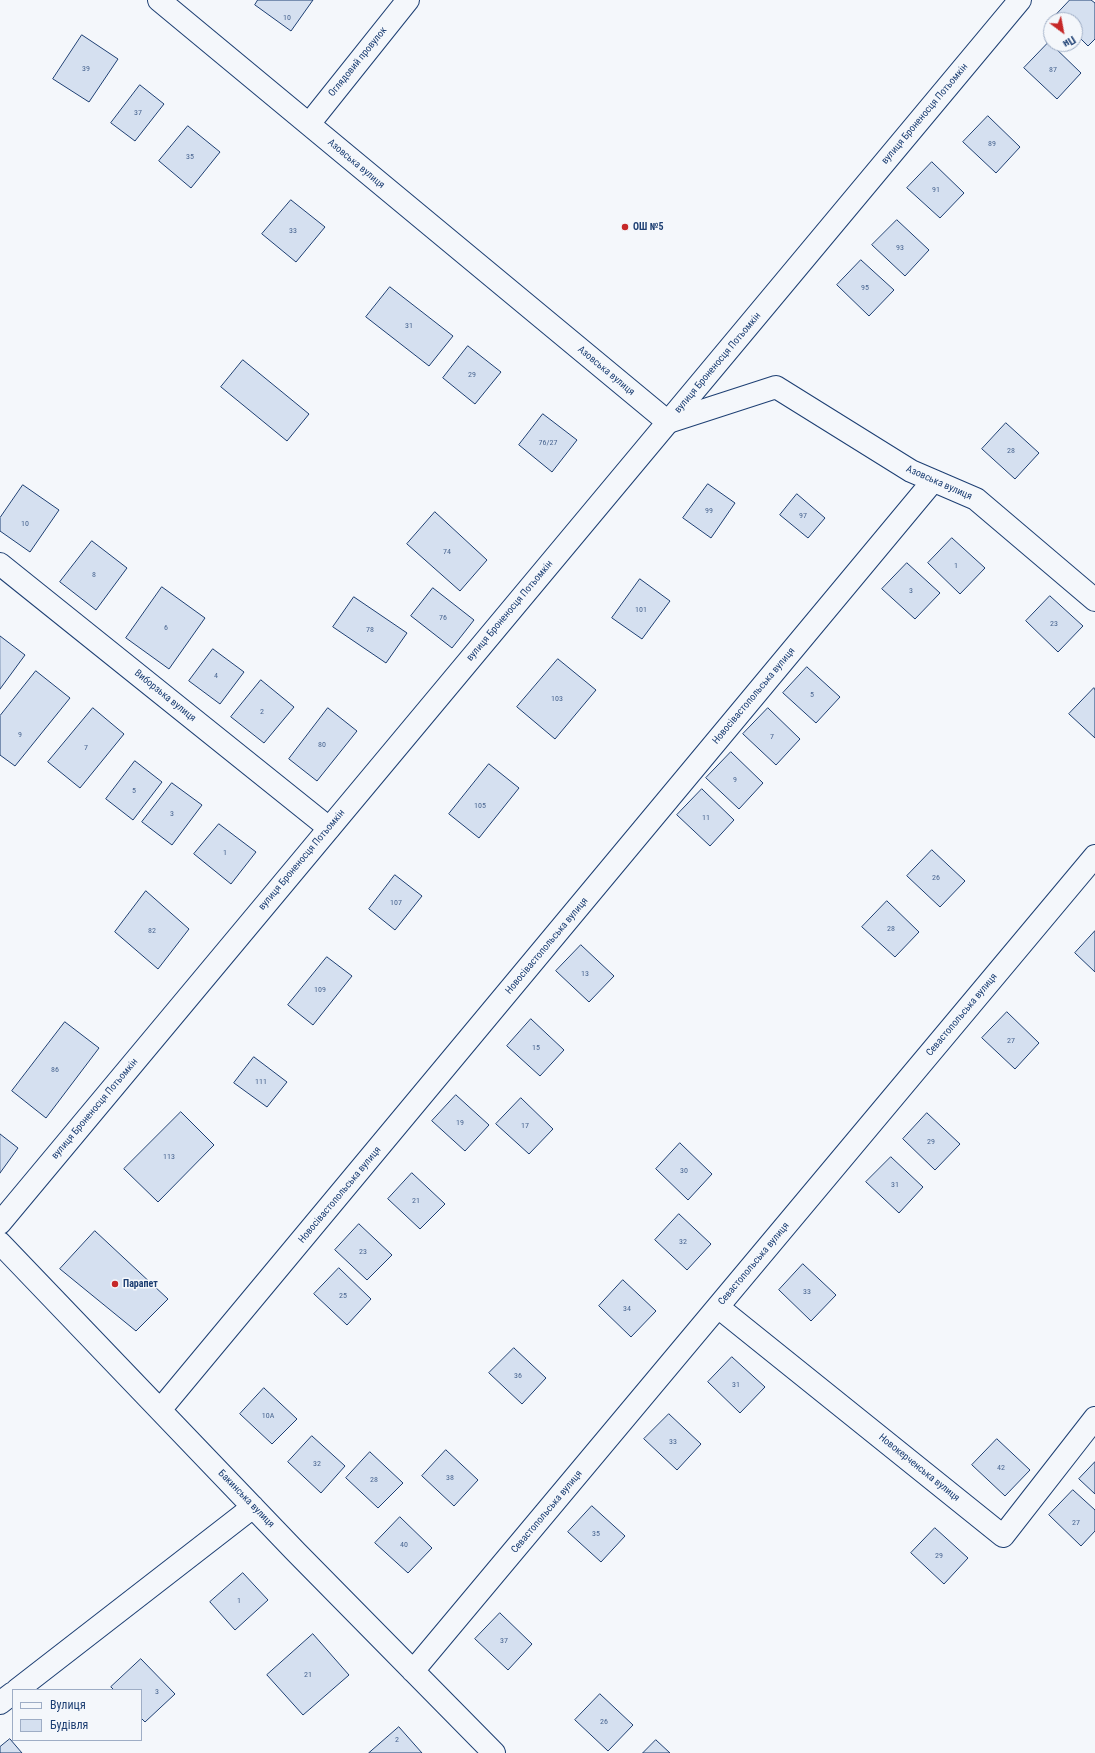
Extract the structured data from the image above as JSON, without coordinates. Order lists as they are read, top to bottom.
{
  "streets": {
    "street": [
      "Оглядовий провулок",
      "вулиця Броненосця Потьомкін",
      "Азовська вулиця",
      "Виборзька вулиця",
      "Новосівастопольська вулиця",
      "Севастопольська вулиця",
      "Новокерченська вулиця",
      "Бакинська вулиця"
    ]
  },
  "crossings": [
    ["Оглядовий провулок", "Азовська вулиця"],
    ["вулиця Броненосця Потьомкін", "Азовська вулиця"],
    ["вулиця Броненосця Потьомкін", "Виборзька вулиця"],
    ["Азовська вулиця", "Новосівастопольська вулиця"],
    ["Новосівастопольська вулиця", "Бакинська вулиця"],
    ["Севастопольська вулиця", "Новокерченська вулиця"],
    ["Севастопольська вулиця", "Бакинська вулиця"]
  ],
  "places": ["ОШ №5", "Парапет"],
  "house_numbers": [
    "10",
    "39",
    "87",
    "37",
    "89",
    "35",
    "91",
    "33",
    "93",
    "95",
    "31",
    "29",
    "76/27",
    "28",
    "99",
    "97",
    "10",
    "74",
    "1",
    "8",
    "3",
    "101",
    "76",
    "23",
    "6",
    "78",
    "4",
    "5",
    "103",
    "2",
    "9",
    "7",
    "80",
    "7",
    "9",
    "5",
    "105",
    "3",
    "11",
    "1",
    "26",
    "107",
    "28",
    "82",
    "13",
    "109",
    "27",
    "15",
    "86",
    "111",
    "19",
    "17",
    "29",
    "113",
    "30",
    "31",
    "21",
    "32",
    "23",
    "33",
    "25",
    "34",
    "36",
    "31",
    "10А",
    "33",
    "32",
    "42",
    "38",
    "28",
    "27",
    "35",
    "40",
    "29",
    "1",
    "37",
    "21",
    "3",
    "26",
    "2"
  ],
  "legend": ["Вулиця", "Будівля"],
  "north": "bottom right"
}
